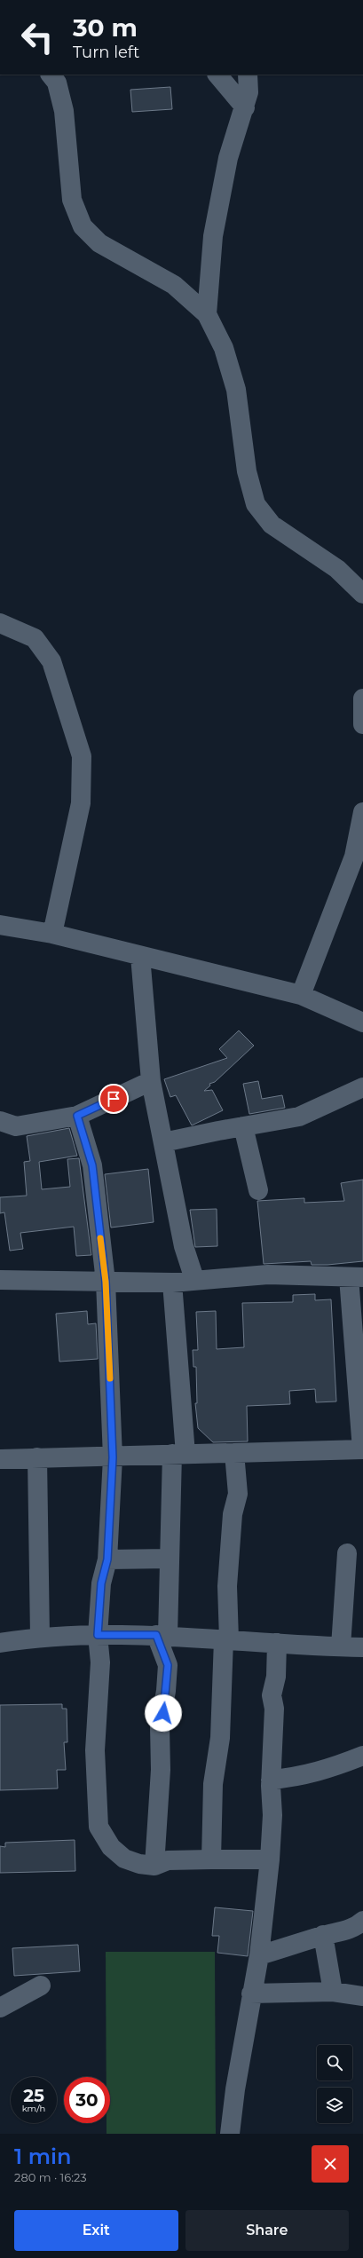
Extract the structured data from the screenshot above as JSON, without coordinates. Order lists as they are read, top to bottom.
{
  "page": {
    "turn": ["30 m", "Turn left"],
    "speed": "25 km/h",
    "limit": "30",
    "heading": ["1 min", "280 m · 16:23"],
    "buttons": ["Exit", "Share"]
  }
}
